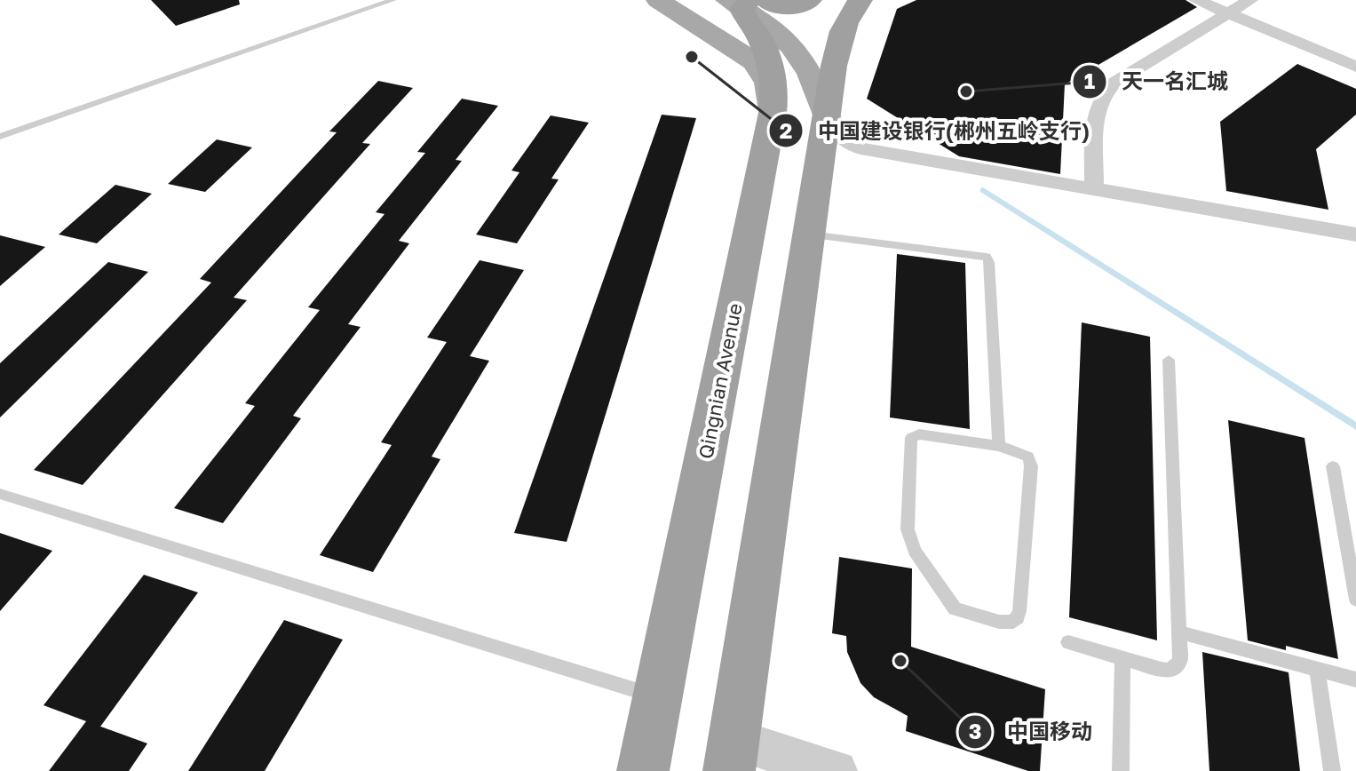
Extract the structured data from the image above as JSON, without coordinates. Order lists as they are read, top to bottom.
{
  "streets": {
    "highway": ["Qingnian Avenue"]
  },
  "places": ["中国建设银行(郴州五岭支行)", "天一名汇城", "中国移动"]
}
